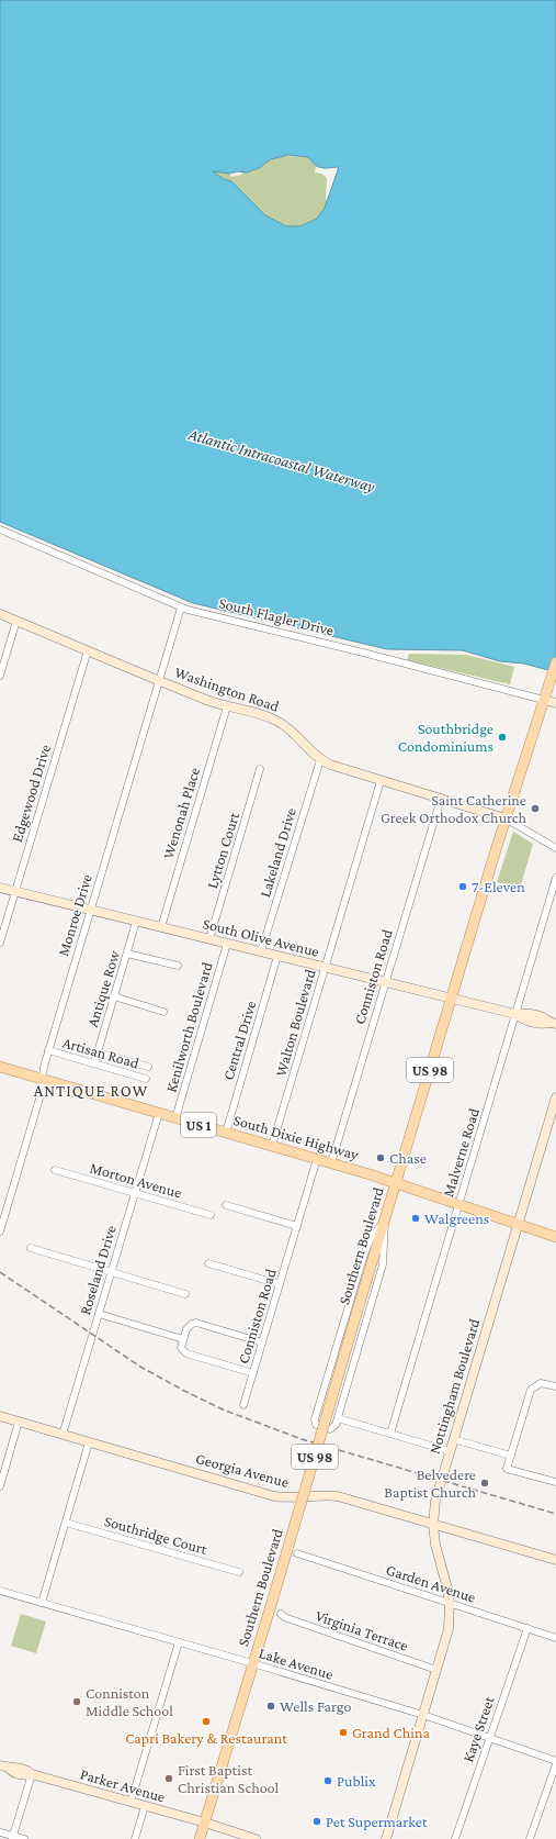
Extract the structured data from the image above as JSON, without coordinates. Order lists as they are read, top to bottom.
{
  "streets": {
    "main road": [
      "US 98",
      "US 1",
      "South Dixie Highway",
      "Southern Boulevard"
    ],
    "street": [
      "South Flagler Drive",
      "Washington Road",
      "Edgewood Drive",
      "Wenonah Place",
      "Lytton Court",
      "Lakeland Drive",
      "Monroe Drive",
      "South Olive Avenue",
      "Conniston Road",
      "Antique Row",
      "Walton Boulevard",
      "Kenilworth Boulevard",
      "Central Drive",
      "Artisan Road",
      "Malverne Road",
      "Morton Avenue",
      "Roseland Drive",
      "Nottingham Boulevard",
      "Georgia Avenue",
      "Southridge Court",
      "Garden Avenue",
      "Virginia Terrace",
      "Lake Avenue",
      "Kaye Street",
      "Parker Avenue"
    ]
  },
  "crossings": [
    ["South Flagler Drive", "Monroe Drive"],
    ["South Flagler Drive", "Southern Boulevard"],
    ["Washington Road", "Edgewood Drive"],
    ["Washington Road", "Wenonah Place"],
    ["Washington Road", "Lakeland Drive"],
    ["Washington Road", "Monroe Drive"],
    ["Washington Road", "Conniston Road"],
    ["Washington Road", "Walton Boulevard"],
    ["Washington Road", "Southern Boulevard"],
    ["Edgewood Drive", "South Olive Avenue"],
    ["Wenonah Place", "South Olive Avenue"],
    ["Lytton Court", "South Olive Avenue"],
    ["Lakeland Drive", "South Olive Avenue"],
    ["Monroe Drive", "South Olive Avenue"],
    ["Monroe Drive", "Artisan Road"],
    ["Monroe Drive", "South Dixie Highway"],
    ["South Olive Avenue", "Conniston Road"],
    ["South Olive Avenue", "Antique Row"],
    ["South Olive Avenue", "Walton Boulevard"],
    ["South Olive Avenue", "Kenilworth Boulevard"],
    ["South Olive Avenue", "Central Drive"],
    ["South Olive Avenue", "Malverne Road"],
    ["South Olive Avenue", "Southern Boulevard"],
    ["Conniston Road", "South Dixie Highway"],
    ["Antique Row", "Artisan Road"],
    ["Walton Boulevard", "South Dixie Highway"],
    ["Kenilworth Boulevard", "South Dixie Highway"],
    ["Central Drive", "South Dixie Highway"],
    ["South Dixie Highway", "Malverne Road"],
    ["South Dixie Highway", "Southern Boulevard"],
    ["South Dixie Highway", "Roseland Drive"],
    ["South Dixie Highway", "Nottingham Boulevard"],
    ["Morton Avenue", "Roseland Drive"],
    ["Southern Boulevard", "Lake Avenue"],
    ["Southern Boulevard", "Parker Avenue"],
    ["Roseland Drive", "Georgia Avenue"],
    ["Nottingham Boulevard", "Georgia Avenue"],
    ["Nottingham Boulevard", "Garden Avenue"],
    ["Nottingham Boulevard", "Virginia Terrace"],
    ["Nottingham Boulevard", "Lake Avenue"],
    ["Garden Avenue", "Kaye Street"],
    ["Lake Avenue", "Kaye Street"]
  ],
  "districts": ["ANTIQUE ROW"],
  "water": ["Atlantic Intracoastal Waterway"],
  "places": [
    "Southbridge Condominiums",
    "Saint Catherine Greek Orthodox Church",
    "7-Eleven",
    "Chase",
    "Walgreens",
    "Belvedere Baptist Church",
    "Conniston Middle School",
    "Wells Fargo",
    "Capri Bakery & Restaurant",
    "Grand China",
    "First Baptist Christian School",
    "Publix",
    "Pet Supermarket"
  ]
}
